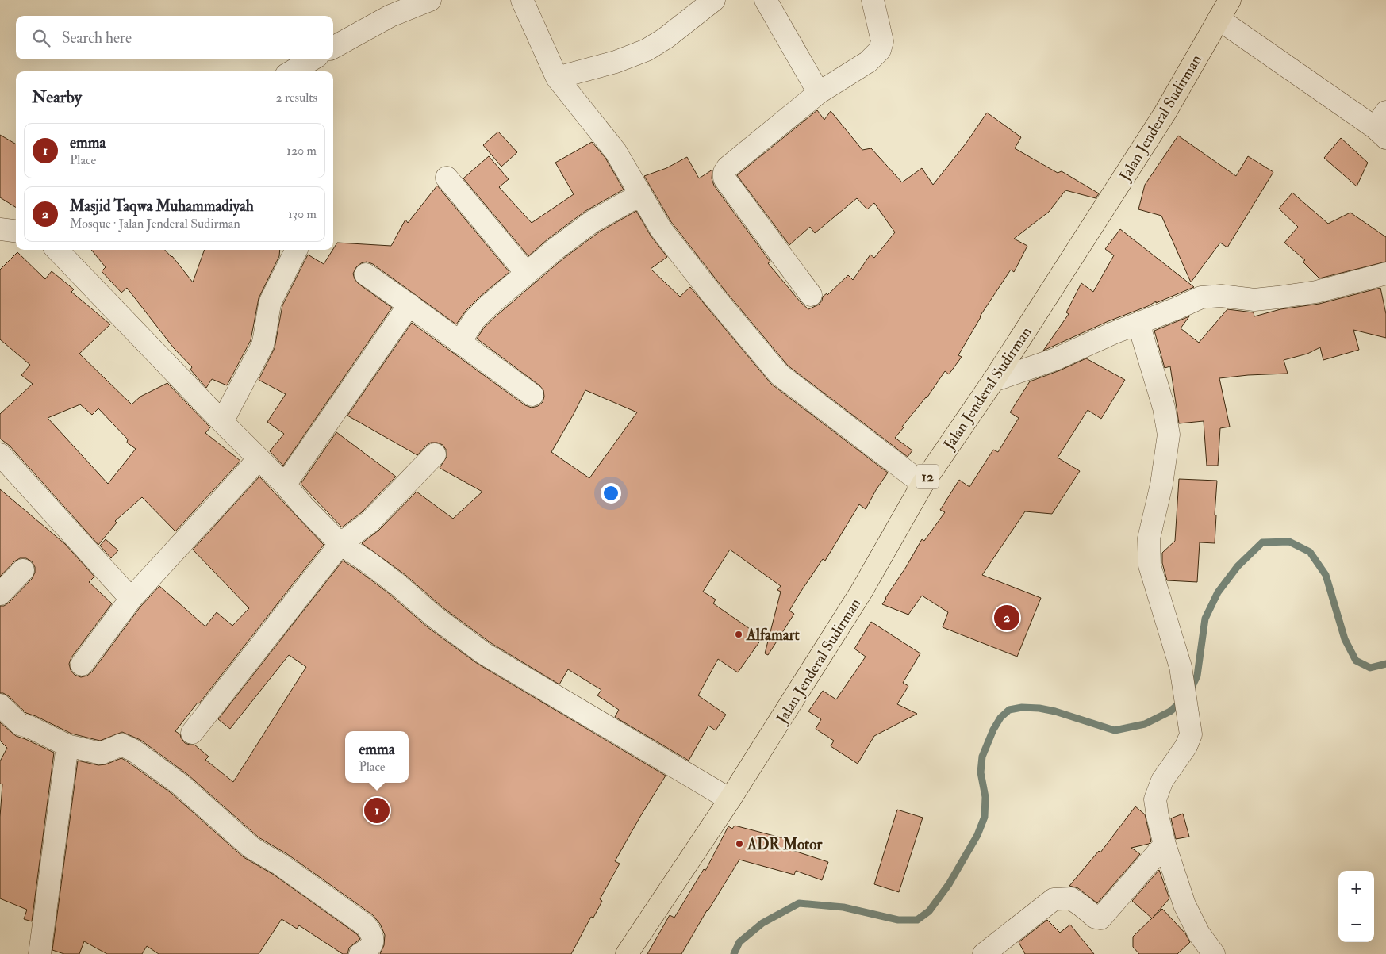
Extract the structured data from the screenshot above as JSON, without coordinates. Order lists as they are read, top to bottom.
{
  "streets": {
    "highway": ["Jalan Jenderal Sudirman", "12"]
  },
  "places": ["Alfamart", "ADR Motor"],
  "page": {
    "search": "Search here",
    "heading": ["Nearby", "2 results"],
    "list": [
      {
        "mark": "1",
        "name": "emma",
        "note": "Place",
        "value": "120 m"
      },
      {
        "mark": "2",
        "name": "Masjid Taqwa Muhammadiyah",
        "note": "Mosque · Jalan Jenderal Sudirman",
        "value": "130 m"
      }
    ],
    "pins": ["2", "1"],
    "popup": ["emma", "Place"],
    "map_buttons": ["+", "−"]
  }
}
